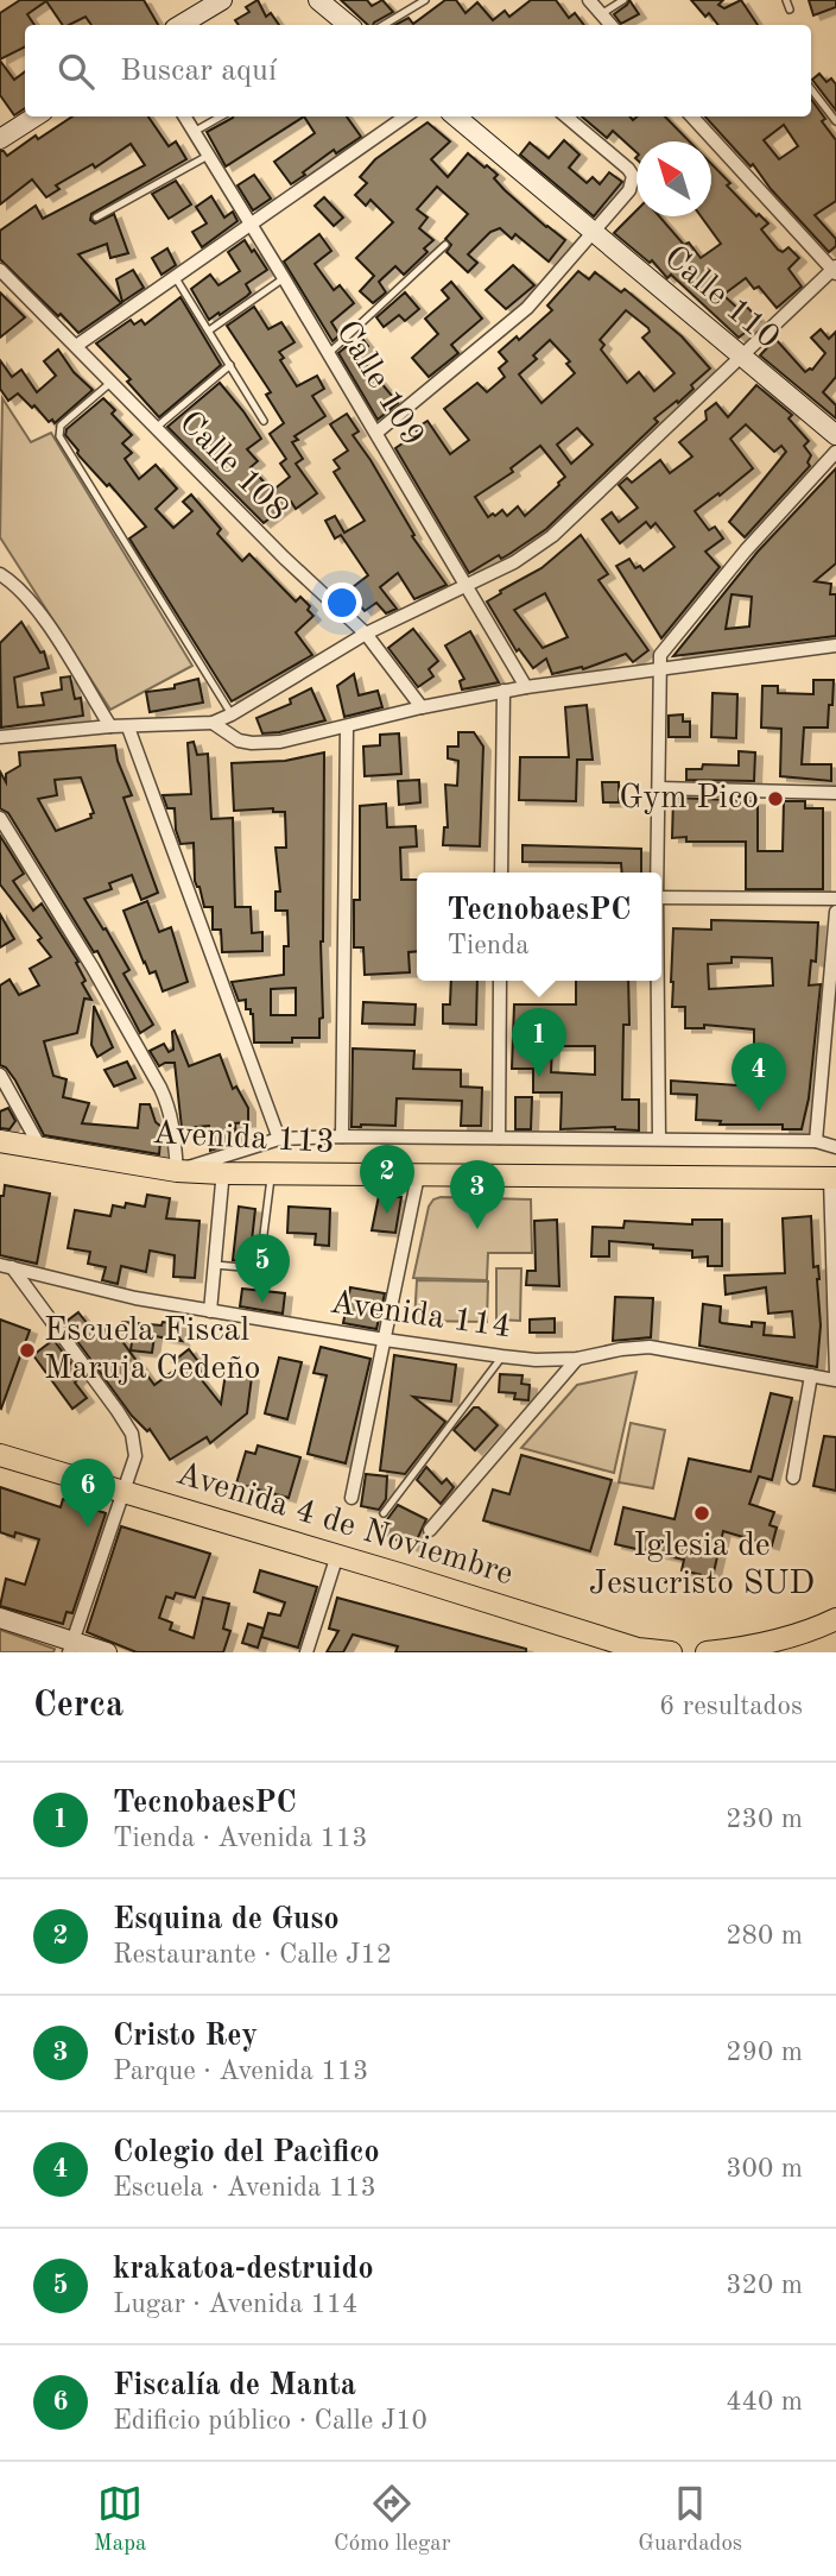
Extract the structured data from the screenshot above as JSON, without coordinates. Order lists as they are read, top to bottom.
{
  "streets": {
    "main road": ["Avenida 113", "Avenida 4 de Noviembre"],
    "street": [
      "Calle 110",
      "Calle 109",
      "Calle 108",
      "Avenida 114"
    ]
  },
  "places": ["Gym Pico", "Escuela Fiscal Maruja Cedeño", "Iglesia de Jesucristo SUD"],
  "north": "top left",
  "page": {
    "search": "Buscar aquí",
    "popup": ["TecnobaesPC", "Tienda"],
    "pins": [
      "1",
      "4",
      "2",
      "3",
      "5",
      "6"
    ],
    "heading": ["Cerca", "6 resultados"],
    "list": [
      {
        "mark": "1",
        "name": "TecnobaesPC",
        "note": "Tienda · Avenida 113",
        "value": "230 m"
      },
      {
        "mark": "2",
        "name": "Esquina de Guso",
        "note": "Restaurante · Calle J12",
        "value": "280 m"
      },
      {
        "mark": "3",
        "name": "Cristo Rey",
        "note": "Parque · Avenida 113",
        "value": "290 m"
      },
      {
        "mark": "4",
        "name": "Colegio del Pacìfico",
        "note": "Escuela · Avenida 113",
        "value": "300 m"
      },
      {
        "mark": "5",
        "name": "krakatoa-destruido",
        "note": "Lugar · Avenida 114",
        "value": "320 m"
      },
      {
        "mark": "6",
        "name": "Fiscalía de Manta",
        "note": "Edificio público · Calle J10",
        "value": "440 m"
      }
    ],
    "nav": ["Mapa", "Cómo llegar", "Guardados"]
  }
}
